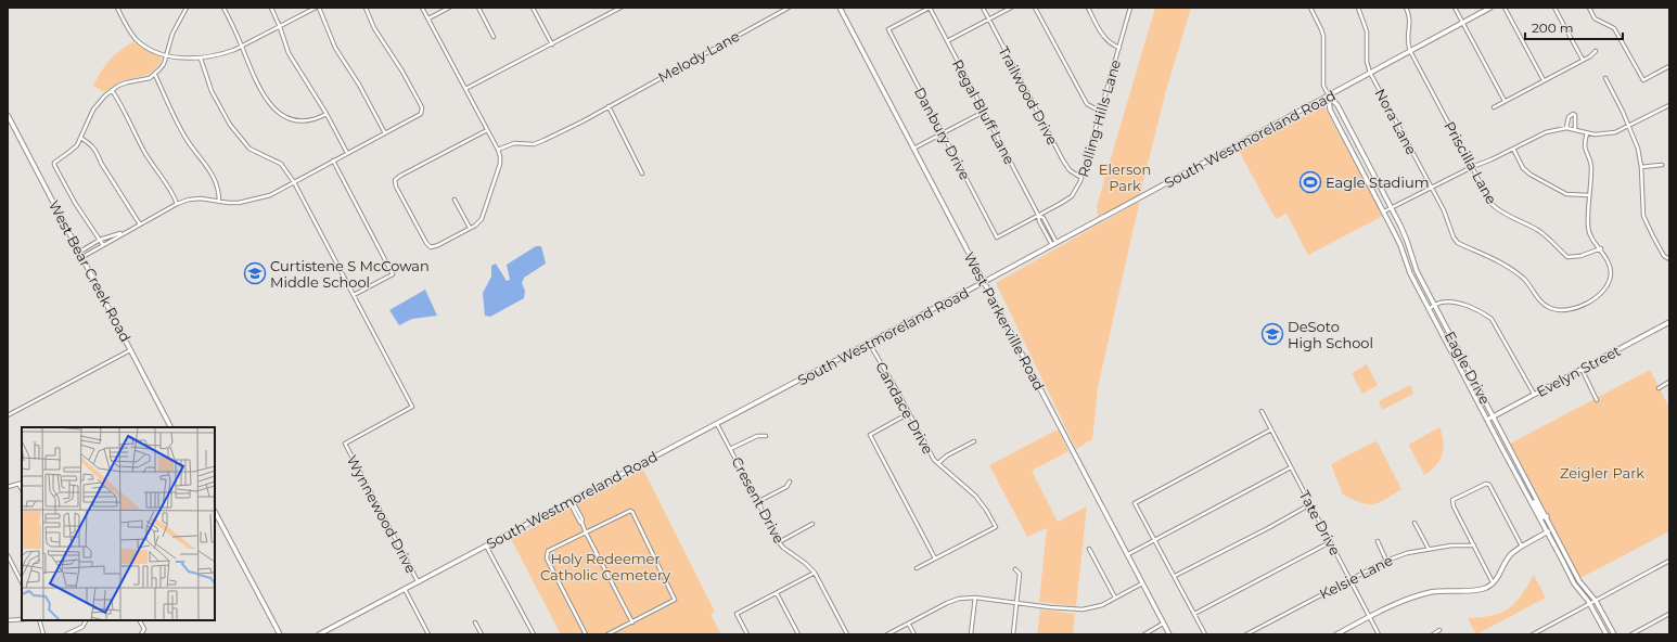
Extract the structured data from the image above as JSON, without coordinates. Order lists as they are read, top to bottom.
{
  "streets": {
    "street": [
      "Melody Lane",
      "Trailwood Drive",
      "Regal Bluff Lane",
      "Rolling Hills Lane",
      "Nora Lane",
      "Danbury Drive",
      "South Westmoreland Road",
      "Priscilla Lane",
      "West Bear Creek Road",
      "West Parkerville Road",
      "Eagle Drive",
      "Evelyn Street",
      "Candace Drive",
      "Cresent Drive",
      "Wynnewood Drive",
      "Tate Drive",
      "Kelsie Lane"
    ]
  },
  "crossings": [
    ["Trailwood Drive", "Rolling Hills Lane"],
    ["Regal Bluff Lane", "Rolling Hills Lane"],
    ["Regal Bluff Lane", "Danbury Drive"],
    ["Regal Bluff Lane", "South Westmoreland Road"],
    ["Rolling Hills Lane", "Danbury Drive"],
    ["Nora Lane", "South Westmoreland Road"],
    ["Nora Lane", "Priscilla Lane"],
    ["South Westmoreland Road", "Priscilla Lane"],
    ["South Westmoreland Road", "West Parkerville Road"],
    ["South Westmoreland Road", "Eagle Drive"],
    ["South Westmoreland Road", "Candace Drive"],
    ["South Westmoreland Road", "Cresent Drive"],
    ["South Westmoreland Road", "Wynnewood Drive"],
    ["Eagle Drive", "Evelyn Street"],
    ["Tate Drive", "Kelsie Lane"]
  ],
  "parks": ["Elerson Park", "Zeigler Park", "Holy Redeemer Catholic Cemetery"],
  "places": {
    "sports": ["Eagle Stadium"],
    "school or university": ["Curtistene S McCowan Middle School", "DeSoto High School"]
  },
  "scale_bar": "200 m"
}
